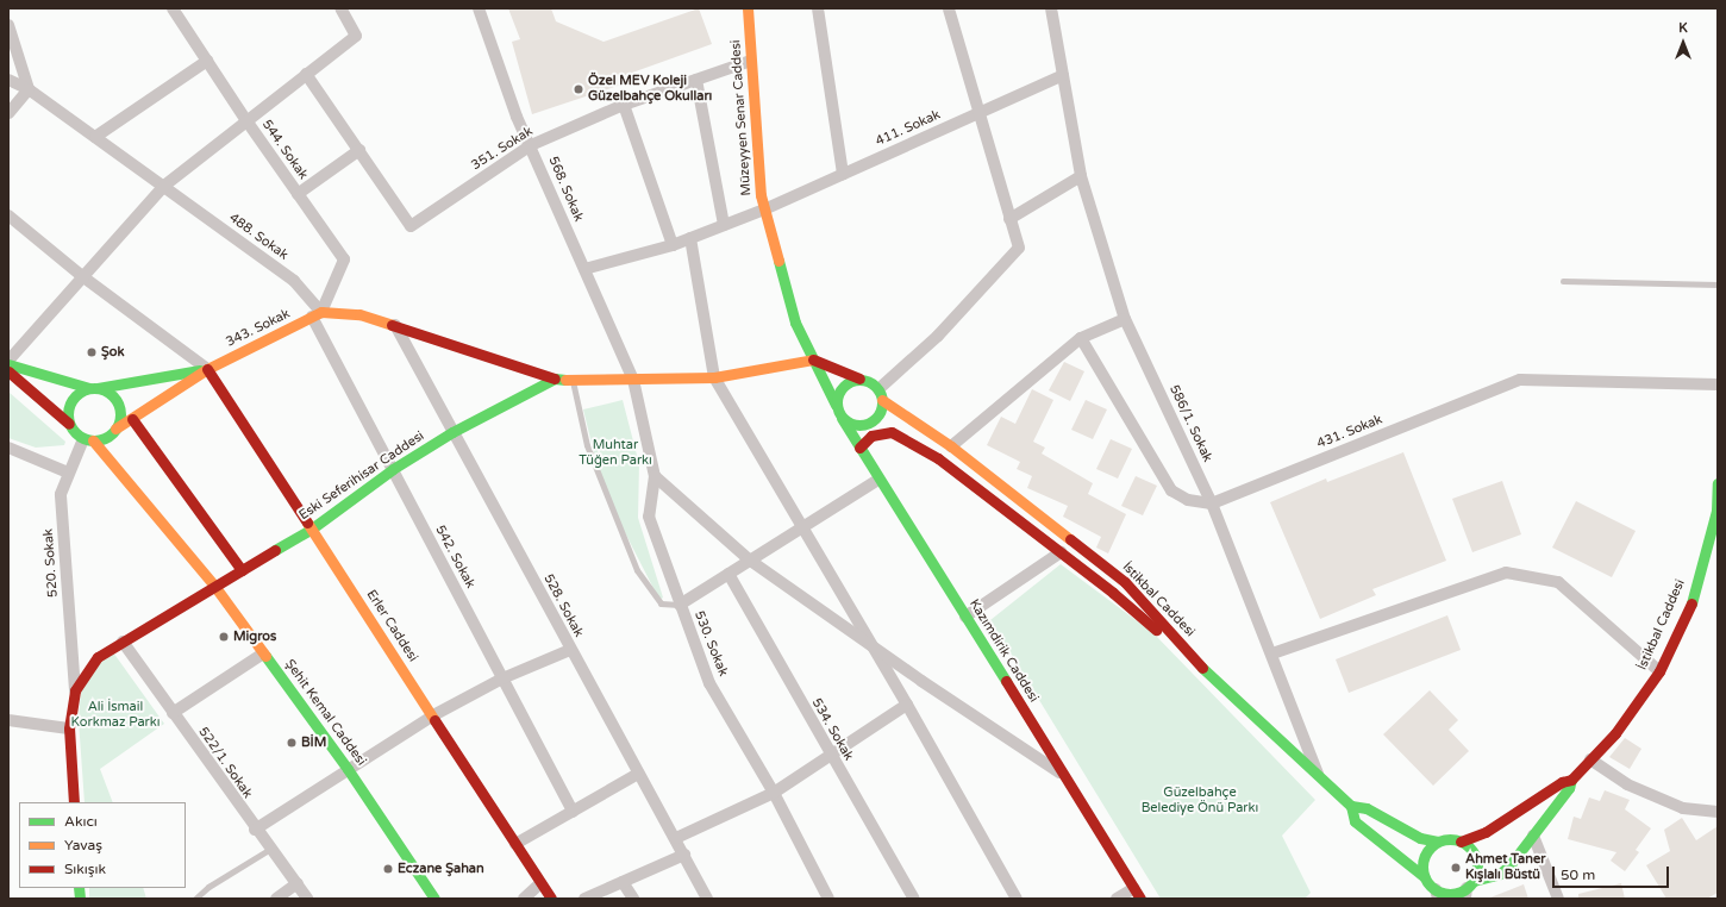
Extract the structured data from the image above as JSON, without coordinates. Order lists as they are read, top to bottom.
{
  "streets": {
    "main road": [
      "Müzeyyen Senar Caddesi",
      "343. Sokak",
      "Eski Seferihisar Caddesi",
      "İstikbal Caddesi",
      "Erler Caddesi",
      "Kazımdirik Caddesi",
      "Şehit Kemal Caddesi"
    ],
    "street": [
      "411. Sokak",
      "351. Sokak",
      "544. Sokak",
      "568. Sokak",
      "488. Sokak",
      "586/1. Sokak",
      "431. Sokak",
      "542. Sokak",
      "520. Sokak",
      "528. Sokak",
      "530. Sokak",
      "534. Sokak",
      "522/1. Sokak"
    ]
  },
  "crossings": [
    ["Müzeyyen Senar Caddesi", "411. Sokak"],
    ["Müzeyyen Senar Caddesi", "351. Sokak"],
    ["Müzeyyen Senar Caddesi", "İstikbal Caddesi"],
    ["Müzeyyen Senar Caddesi", "Kazımdirik Caddesi"],
    ["411. Sokak", "568. Sokak"],
    ["411. Sokak", "586/1. Sokak"],
    ["351. Sokak", "568. Sokak"],
    ["544. Sokak", "488. Sokak"],
    ["544. Sokak", "343. Sokak"],
    ["544. Sokak", "542. Sokak"],
    ["568. Sokak", "530. Sokak"],
    ["488. Sokak", "343. Sokak"],
    ["488. Sokak", "542. Sokak"],
    ["343. Sokak", "542. Sokak"],
    ["343. Sokak", "Erler Caddesi"],
    ["586/1. Sokak", "431. Sokak"],
    ["586/1. Sokak", "İstikbal Caddesi"],
    ["Eski Seferihisar Caddesi", "542. Sokak"],
    ["Eski Seferihisar Caddesi", "520. Sokak"],
    ["Eski Seferihisar Caddesi", "528. Sokak"],
    ["Eski Seferihisar Caddesi", "Erler Caddesi"],
    ["Eski Seferihisar Caddesi", "Şehit Kemal Caddesi"],
    ["Eski Seferihisar Caddesi", "522/1. Sokak"],
    ["520. Sokak", "Şehit Kemal Caddesi"],
    ["İstikbal Caddesi", "Kazımdirik Caddesi"]
  ],
  "parks": ["Muhtar Tüğen Parkı", "Ali İsmail Korkmaz Parkı", "Güzelbahçe Belediye Önü Parkı"],
  "places": [
    "Özel MEV Koleji Güzelbahçe Okulları",
    "Şok",
    "Migros",
    "BİM",
    "Ahmet Taner Kışlalı Büstü",
    "Eczane Şahan"
  ],
  "legend": ["Akıcı", "Yavaş", "Sıkışık"],
  "scale_bar": "50 m",
  "north": "top"
}
